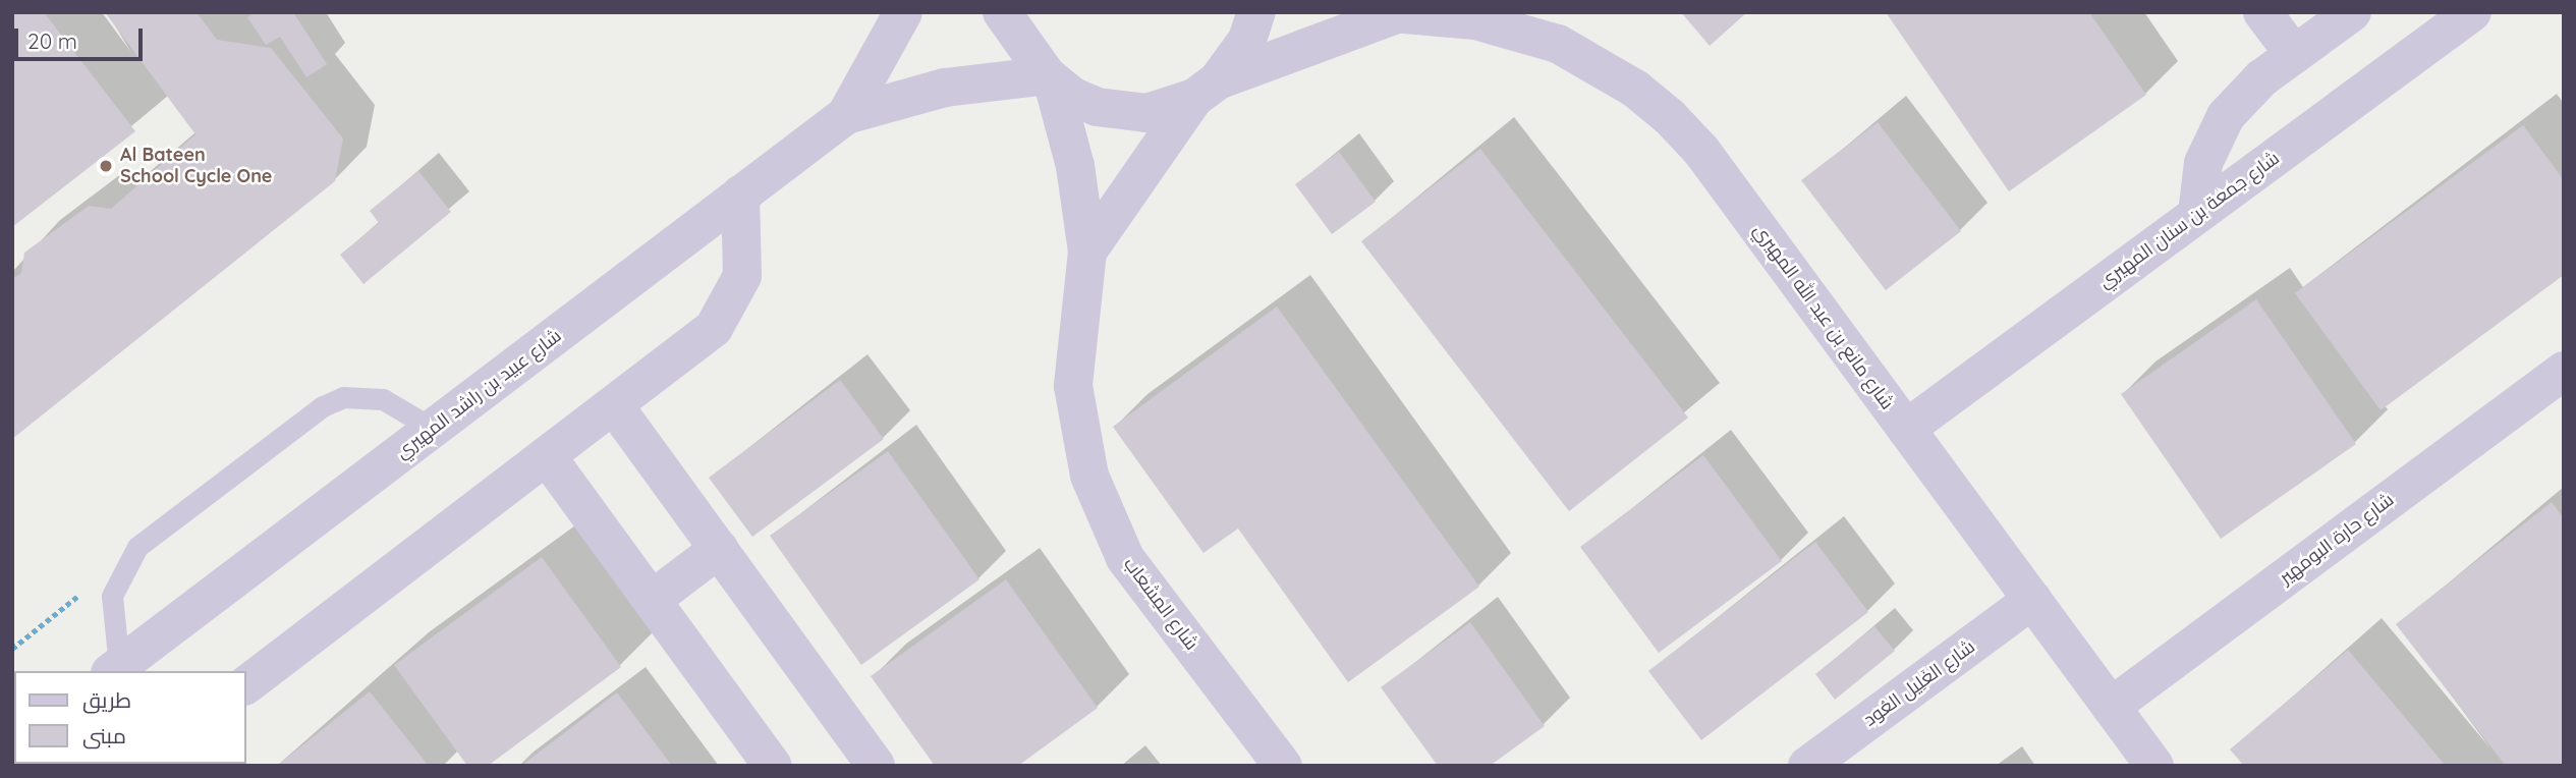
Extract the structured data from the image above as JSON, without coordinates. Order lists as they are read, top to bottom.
{
  "streets": {
    "street": [
      "شارع جمعة بن سنان المهيري",
      "شارع مانع بن عبد الله المهيري",
      "شارع عبيد بن راشد المهيري",
      "شارع حارة البومهير",
      "شارع المِشعاب",
      "شارع الغَلِيل العُود"
    ]
  },
  "crossings": [
    ["شارع جمعة بن سنان المهيري", "شارع مانع بن عبد الله المهيري"],
    ["شارع مانع بن عبد الله المهيري", "شارع عبيد بن راشد المهيري"],
    ["شارع مانع بن عبد الله المهيري", "شارع حارة البومهير"],
    ["شارع مانع بن عبد الله المهيري", "شارع المِشعاب"],
    ["شارع مانع بن عبد الله المهيري", "شارع الغَلِيل العُود"],
    ["شارع عبيد بن راشد المهيري", "شارع المِشعاب"]
  ],
  "places": ["Al Bateen School Cycle One"],
  "legend": ["طريق", "مبنى"],
  "scale_bar": "20 m"
}
